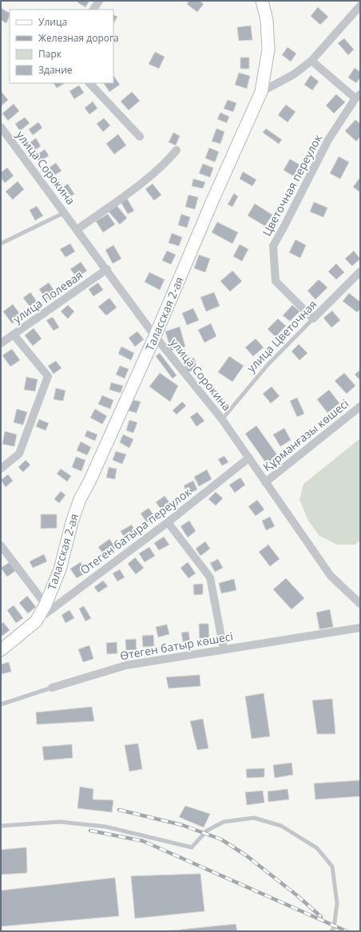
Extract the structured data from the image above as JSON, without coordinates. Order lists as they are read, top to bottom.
{
  "streets": {
    "street": [
      "улица Сорокина",
      "Цветочная переулок",
      "улица Полевая",
      "Таласская 2-ая",
      "улица Цветочная",
      "Құрманғазы көшесі",
      "Отеген батыра переулок",
      "Өтеген батыр көшесі"
    ]
  },
  "crossings": [
    ["улица Сорокина", "улица Полевая"],
    ["улица Сорокина", "Таласская 2-ая"],
    ["улица Сорокина", "улица Цветочная"],
    ["улица Сорокина", "Құрманғазы көшесі"],
    ["улица Сорокина", "Отеген батыра переулок"],
    ["Цветочная переулок", "улица Цветочная"],
    ["Таласская 2-ая", "Отеген батыра переулок"]
  ],
  "legend": [
    "Улица",
    "Железная дорога",
    "Парк",
    "Здание"
  ]
}
